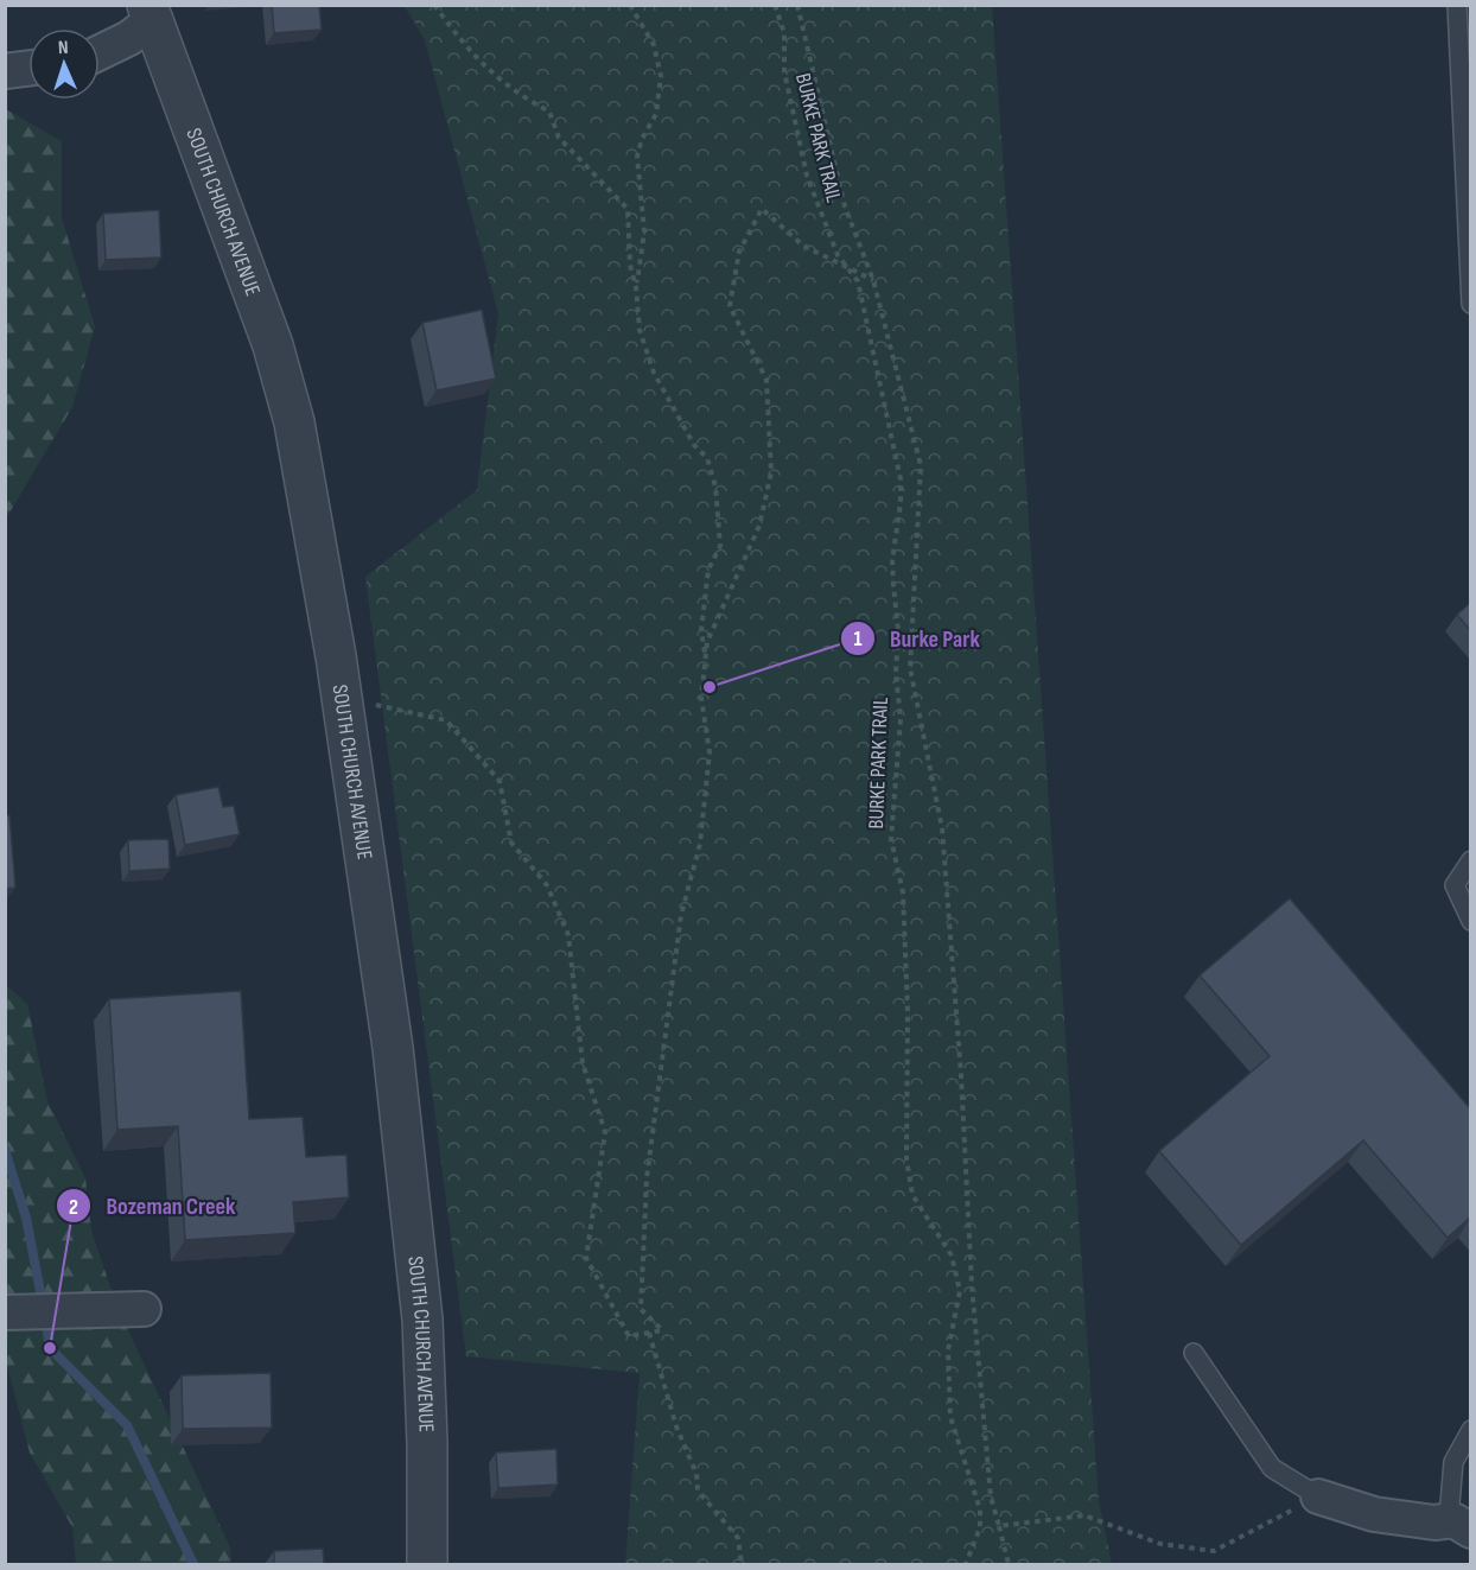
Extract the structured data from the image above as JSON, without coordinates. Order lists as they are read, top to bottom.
{
  "streets": {
    "street": ["SOUTH CHURCH AVENUE"],
    "path": ["BURKE PARK TRAIL"]
  },
  "places": ["Burke Park", "Bozeman Creek"],
  "north": "top"
}
